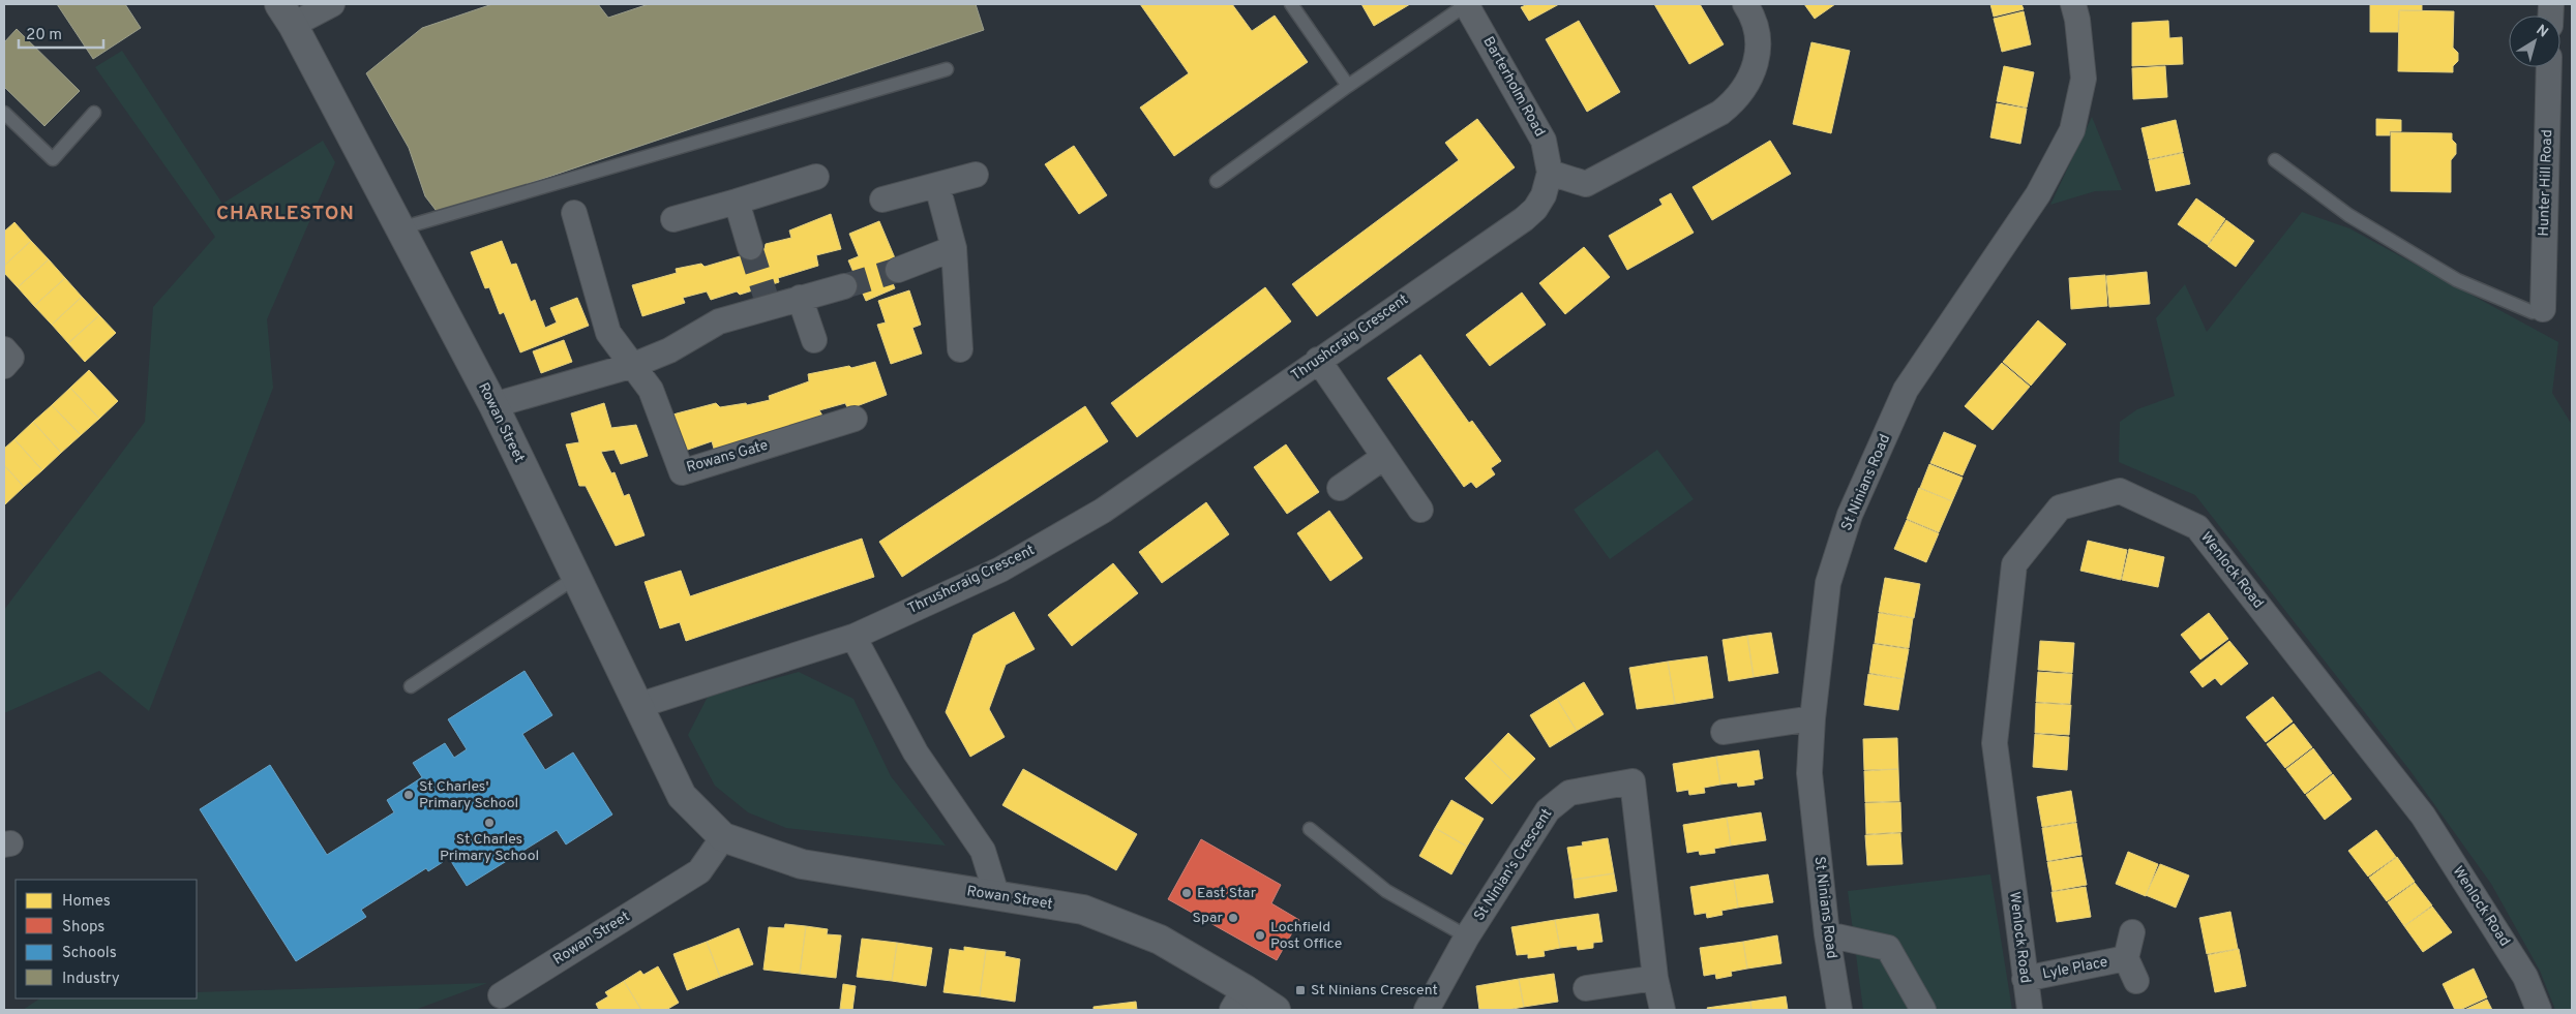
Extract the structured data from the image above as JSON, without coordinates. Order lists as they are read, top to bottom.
{
  "streets": {
    "street": [
      "Barterholm Road",
      "Hunter Hill Road",
      "Thrushcraig Crescent",
      "Rowan Street",
      "Rowans Gate",
      "St Ninians Road",
      "Wenlock Road",
      "St Ninian's Crescent",
      "Lyle Place"
    ]
  },
  "crossings": [
    ["Barterholm Road", "Thrushcraig Crescent"],
    ["Thrushcraig Crescent", "Rowan Street"],
    ["Wenlock Road", "Lyle Place"]
  ],
  "districts": ["CHARLESTON"],
  "places": {
    "other": [
      "St Charles' Primary School",
      "St Charles Primary School",
      "East Star",
      "Spar",
      "Lochfield Post Office"
    ],
    "transit": ["St Ninians Crescent"]
  },
  "legend": [
    "Homes",
    "Shops",
    "Schools",
    "Industry"
  ],
  "scale_bar": "20 m",
  "north": "top right"
}
